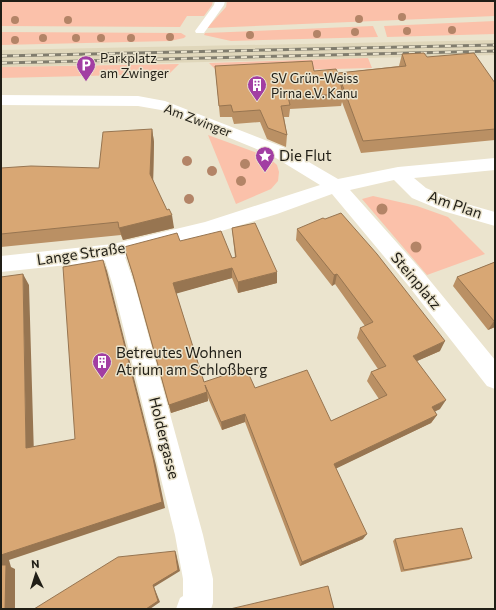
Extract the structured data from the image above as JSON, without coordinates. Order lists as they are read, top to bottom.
{
  "streets": {
    "street": [
      "Am Zwinger",
      "Am Plan",
      "Lange Straße",
      "Steinplatz",
      "Holdergasse"
    ]
  },
  "crossings": [
    ["Am Zwinger", "Lange Straße"],
    ["Am Zwinger", "Steinplatz"],
    ["Lange Straße", "Steinplatz"],
    ["Lange Straße", "Holdergasse"]
  ],
  "places": {
    "parking": ["Parkplatz am Zwinger"],
    "building": ["SV Grün-Weiss Pirna e.V. Kanu", "Betreutes Wohnen Atrium am Schloßberg"],
    "place": ["Die Flut"]
  },
  "north": "top"
}
